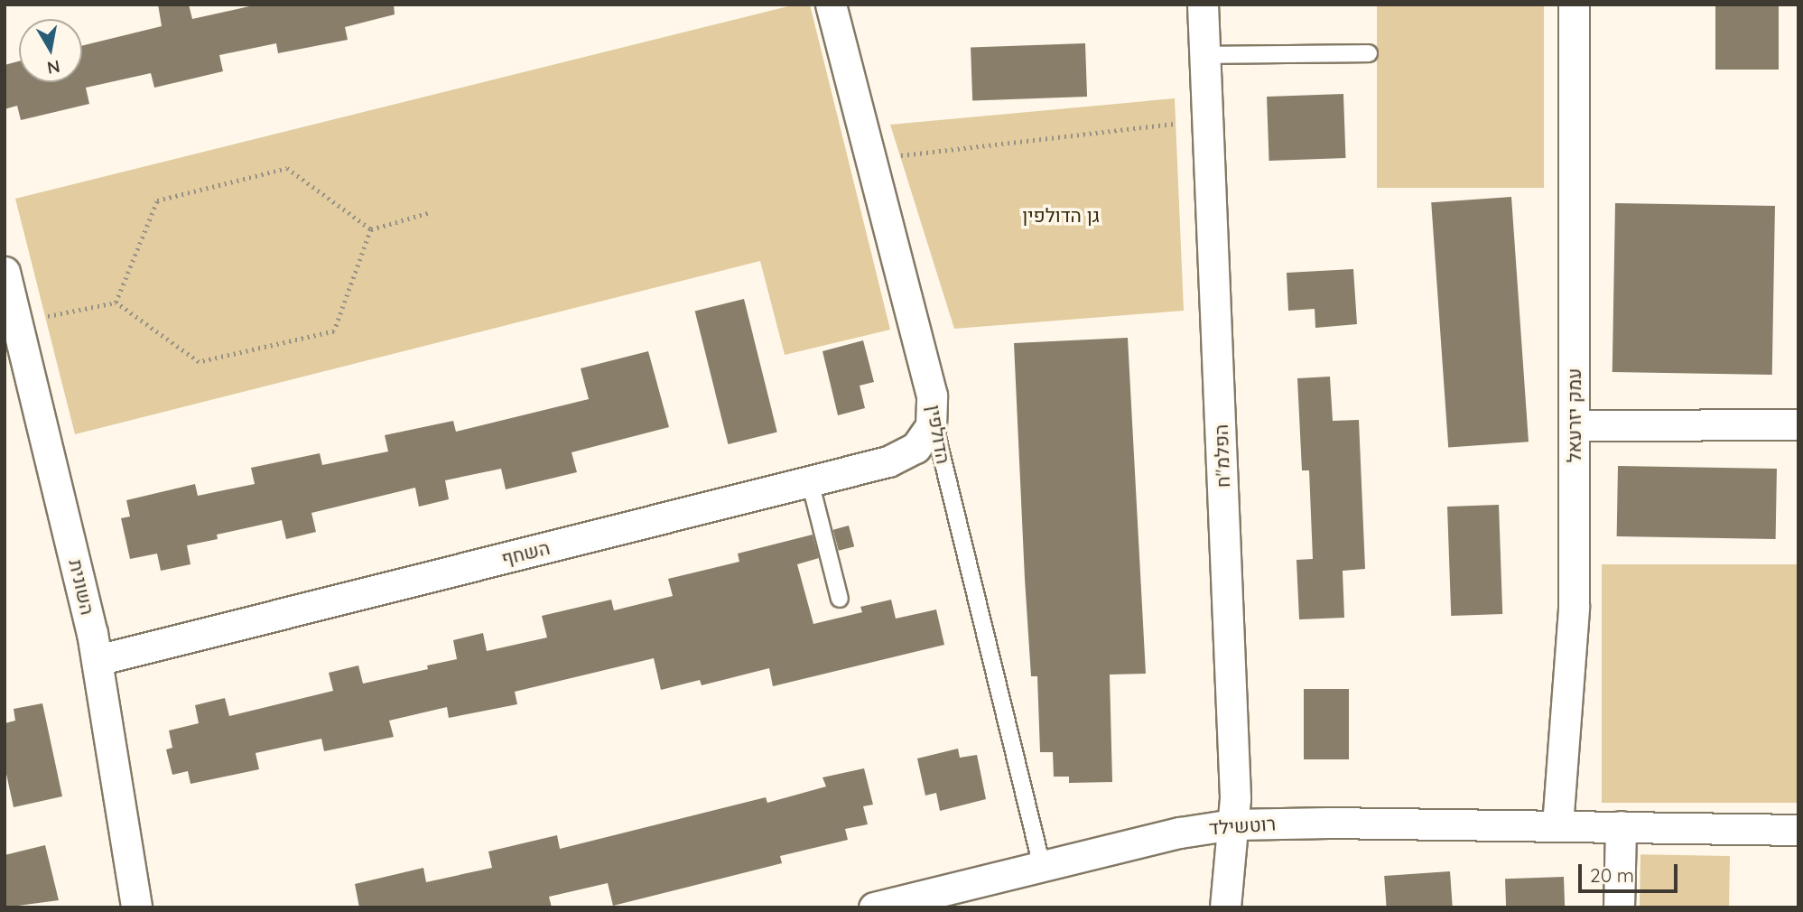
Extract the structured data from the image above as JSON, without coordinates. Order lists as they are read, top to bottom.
{
  "streets": {
    "street": [
      "עמק יזרעאל",
      "הדולפין",
      "הפלמ\"ח",
      "השחף",
      "השונית",
      "רוטשילד"
    ]
  },
  "crossings": [
    ["עמק יזרעאל", "רוטשילד"],
    ["הדולפין", "השחף"],
    ["הדולפין", "רוטשילד"],
    ["הפלמ\"ח", "רוטשילד"],
    ["השחף", "השונית"]
  ],
  "parks": ["גן הדולפין"],
  "scale_bar": "20 m",
  "north": "bottom"
}
